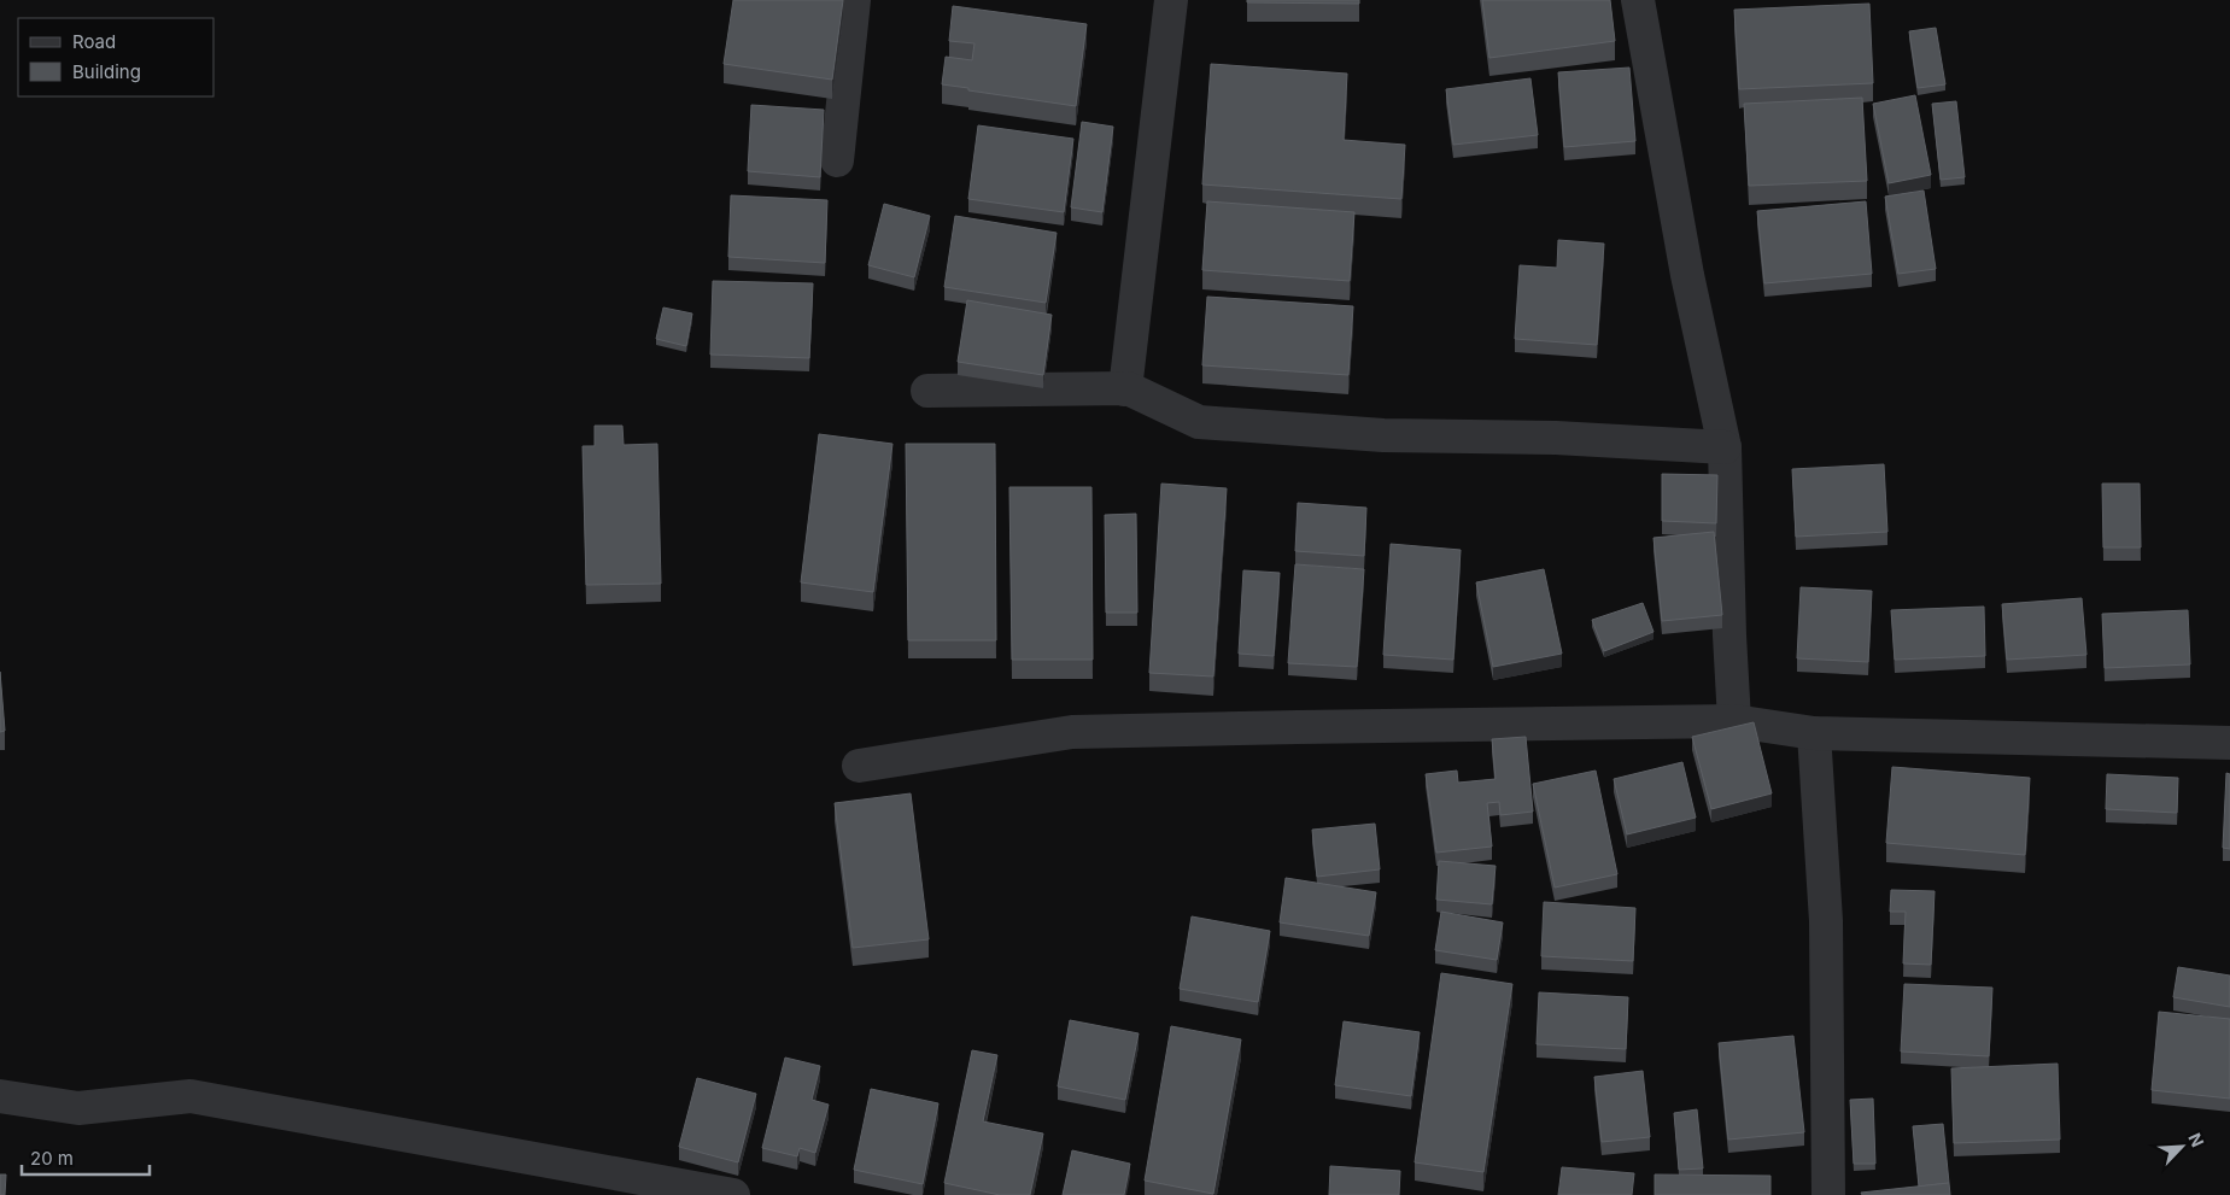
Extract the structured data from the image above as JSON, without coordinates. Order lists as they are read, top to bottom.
{
  "legend": ["Road", "Building"],
  "scale_bar": "20 m",
  "north": "top right"
}
